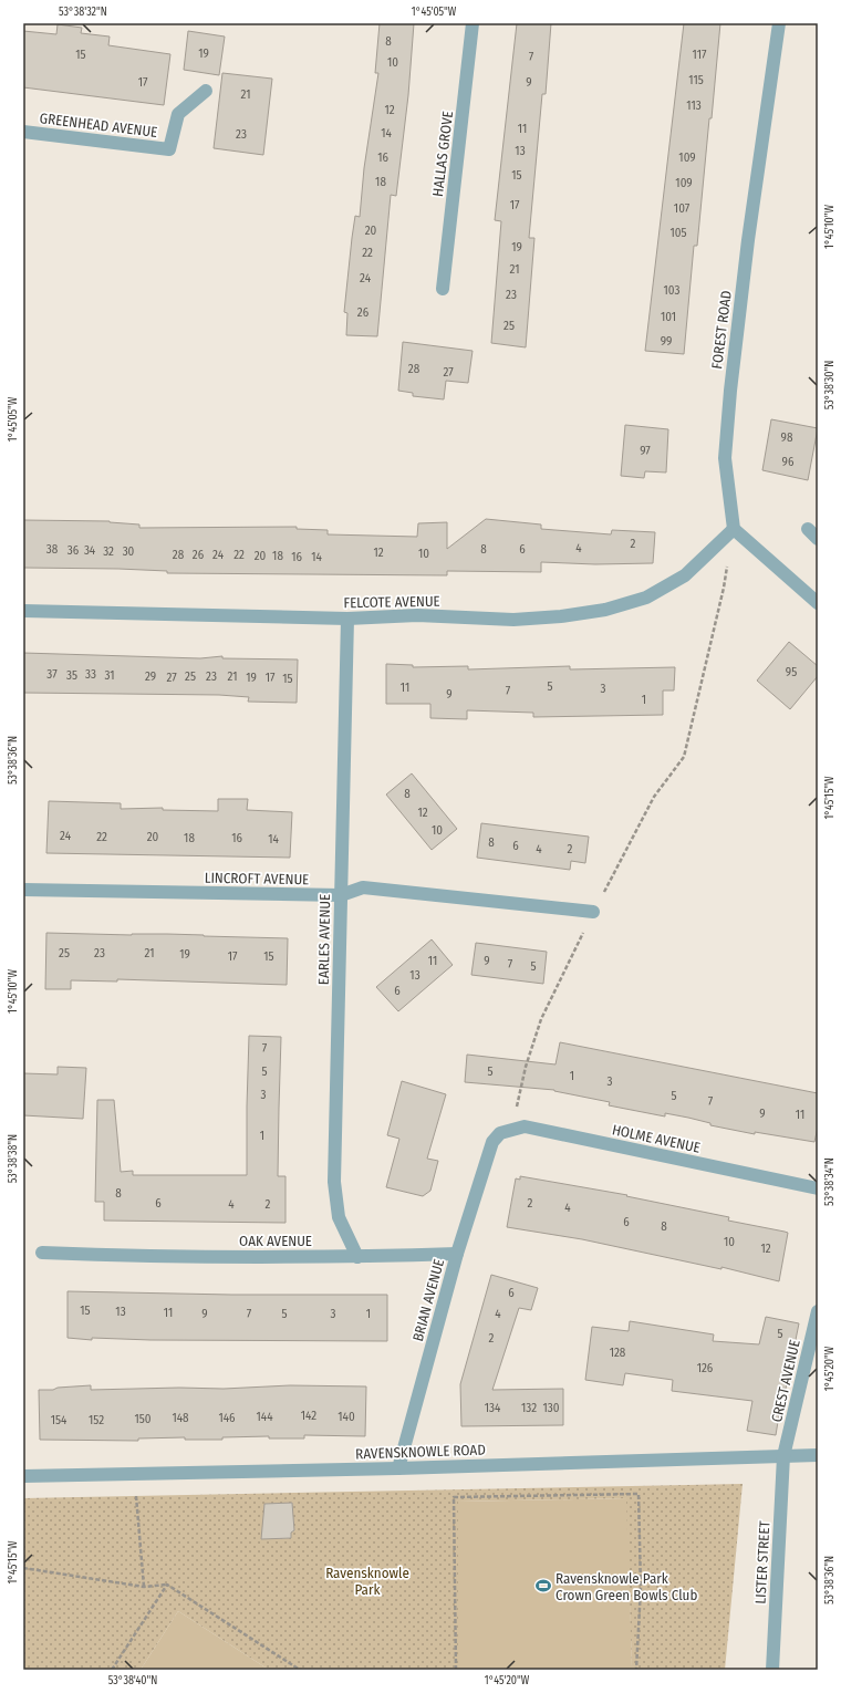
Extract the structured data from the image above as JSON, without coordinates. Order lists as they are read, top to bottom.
{
  "streets": {
    "street": [
      "GREENHEAD AVENUE",
      "HALLAS GROVE",
      "FOREST ROAD",
      "FELCOTE AVENUE",
      "LINCROFT AVENUE",
      "EARLES AVENUE",
      "HOLME AVENUE",
      "OAK AVENUE",
      "BRIAN AVENUE",
      "CREST AVENUE",
      "RAVENSKNOWLE ROAD",
      "LISTER STREET"
    ]
  },
  "crossings": [
    ["FOREST ROAD", "FELCOTE AVENUE"],
    ["FELCOTE AVENUE", "EARLES AVENUE"],
    ["LINCROFT AVENUE", "EARLES AVENUE"],
    ["EARLES AVENUE", "OAK AVENUE"],
    ["HOLME AVENUE", "BRIAN AVENUE"],
    ["OAK AVENUE", "BRIAN AVENUE"],
    ["BRIAN AVENUE", "RAVENSKNOWLE ROAD"],
    ["CREST AVENUE", "RAVENSKNOWLE ROAD"],
    ["CREST AVENUE", "LISTER STREET"],
    ["RAVENSKNOWLE ROAD", "LISTER STREET"]
  ],
  "parks": ["Ravensknowle Park"],
  "places": {
    "sports": ["Ravensknowle Park Crown Green Bowls Club"]
  },
  "house_numbers": [
    "8",
    "19",
    "15",
    "117",
    "7",
    "10",
    "115",
    "17",
    "9",
    "21",
    "113",
    "12",
    "11",
    "14",
    "23",
    "13",
    "16",
    "109",
    "15",
    "18",
    "109",
    "17",
    "107",
    "20",
    "105",
    "19",
    "22",
    "21",
    "24",
    "103",
    "23",
    "26",
    "101",
    "25",
    "99",
    "28",
    "27",
    "98",
    "97",
    "96",
    "2",
    "4",
    "38",
    "8",
    "6",
    "36",
    "34",
    "32",
    "30",
    "12",
    "10",
    "28",
    "26",
    "24",
    "22",
    "20",
    "18",
    "16",
    "14",
    "95",
    "37",
    "33",
    "35",
    "31",
    "29",
    "25",
    "23",
    "21",
    "27",
    "19",
    "17",
    "15",
    "5",
    "11",
    "3",
    "7",
    "9",
    "1",
    "8",
    "12",
    "10",
    "24",
    "22",
    "20",
    "18",
    "16",
    "14",
    "8",
    "6",
    "4",
    "2",
    "25",
    "23",
    "21",
    "19",
    "17",
    "15",
    "11",
    "9",
    "7",
    "5",
    "13",
    "6",
    "7",
    "5",
    "5",
    "1",
    "3",
    "3",
    "5",
    "7",
    "9",
    "11",
    "1",
    "8",
    "6",
    "2",
    "4",
    "2",
    "4",
    "6",
    "8",
    "10",
    "12",
    "6",
    "15",
    "13",
    "11",
    "9",
    "7",
    "5",
    "3",
    "1",
    "4",
    "5",
    "2",
    "128",
    "126",
    "134",
    "132",
    "130",
    "142",
    "144",
    "140",
    "148",
    "146",
    "150",
    "154",
    "152"
  ],
  "coordinates": [
    "53°38'32\"N",
    "1°45'05\"W",
    "1°45'10\"W",
    "53°38'30\"N",
    "53°38'36\"N",
    "1°45'15\"W",
    "53°38'38\"N",
    "53°38'34\"N",
    "1°45'20\"W",
    "53°38'40\"N"
  ]
}
